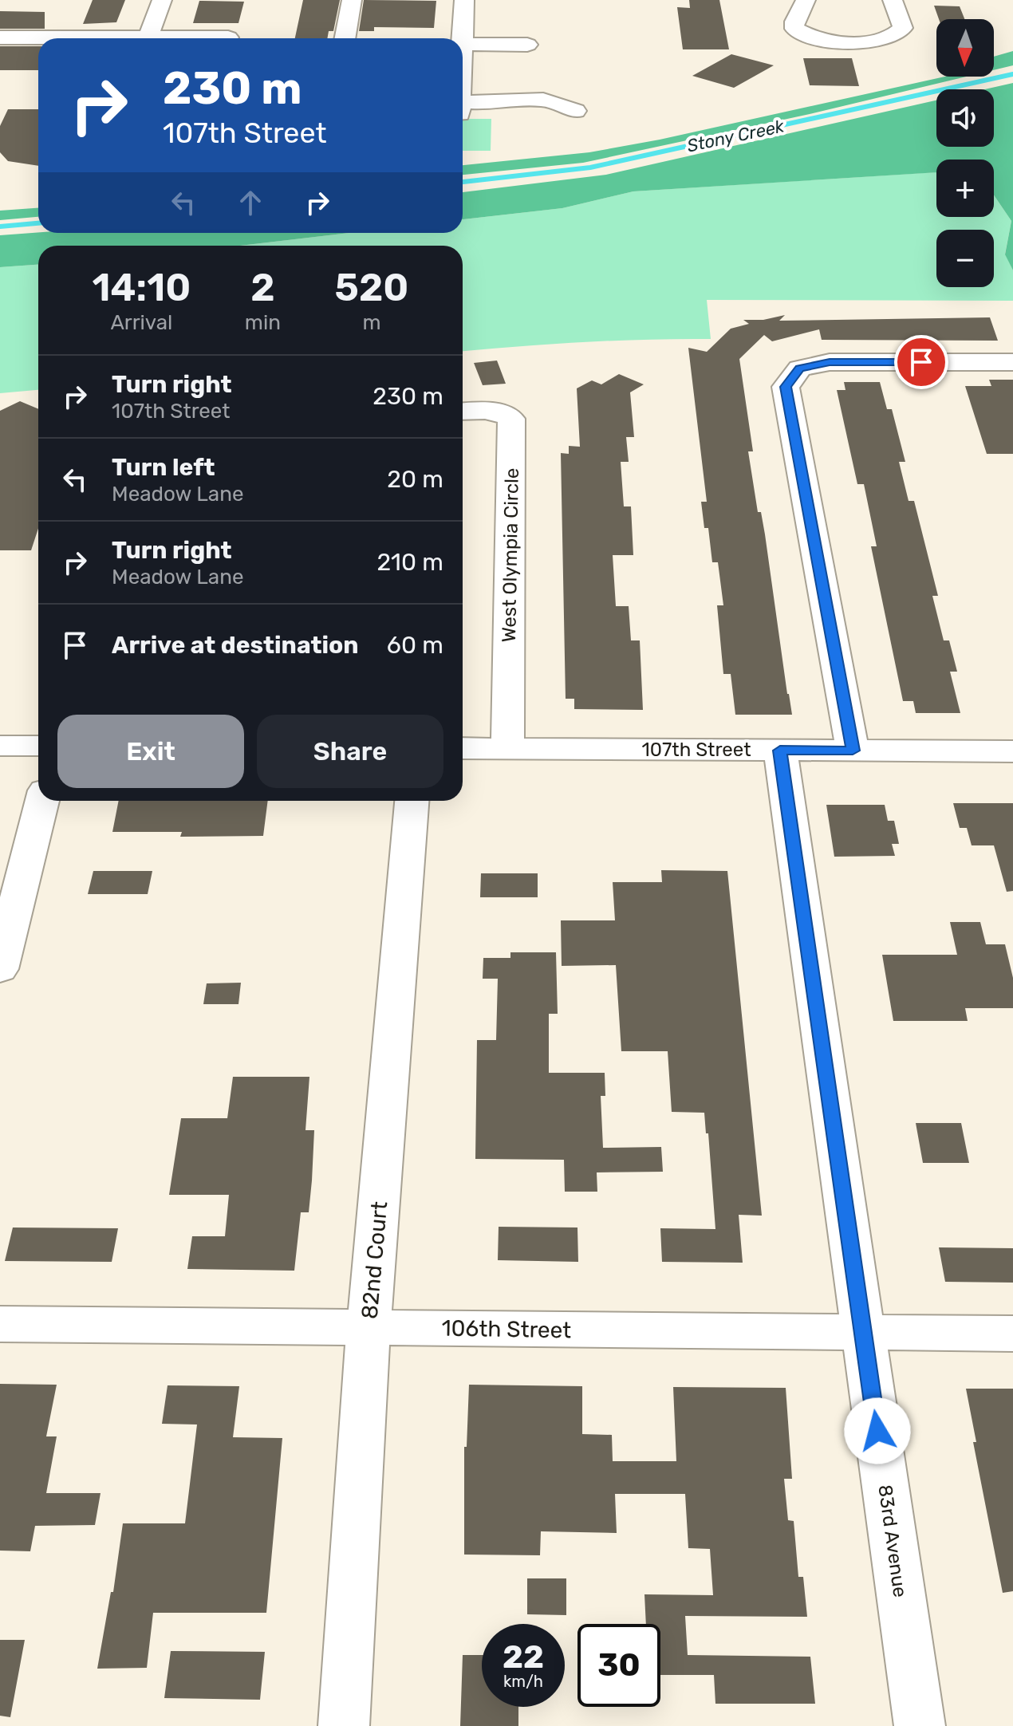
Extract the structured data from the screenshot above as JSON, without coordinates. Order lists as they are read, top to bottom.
{
  "streets": {
    "street": [
      "West Olympia Circle",
      "107th Street",
      "82nd Court",
      "106th Street",
      "83rd Avenue"
    ]
  },
  "crossings": [
    ["West Olympia Circle", "107th Street"],
    ["107th Street", "83rd Avenue"],
    ["82nd Court", "106th Street"],
    ["106th Street", "83rd Avenue"]
  ],
  "water": ["Stony Creek"],
  "north": "bottom",
  "page": {
    "map_buttons": ["+", "−"],
    "turn": ["230 m", "107th Street"],
    "eta": [
      "14:10",
      "Arrival",
      "2",
      "min",
      "520",
      "m"
    ],
    "list": [
      {
        "name": "Turn right",
        "note": "107th Street",
        "value": "230 m"
      },
      {
        "name": "Turn left",
        "note": "Meadow Lane",
        "value": "20 m"
      },
      {
        "name": "Turn right",
        "note": "Meadow Lane",
        "value": "210 m"
      },
      {
        "name": "Arrive at destination",
        "value": "60 m"
      }
    ],
    "buttons": ["Exit", "Share"],
    "speed": "22 km/h",
    "limit": "30"
  }
}
